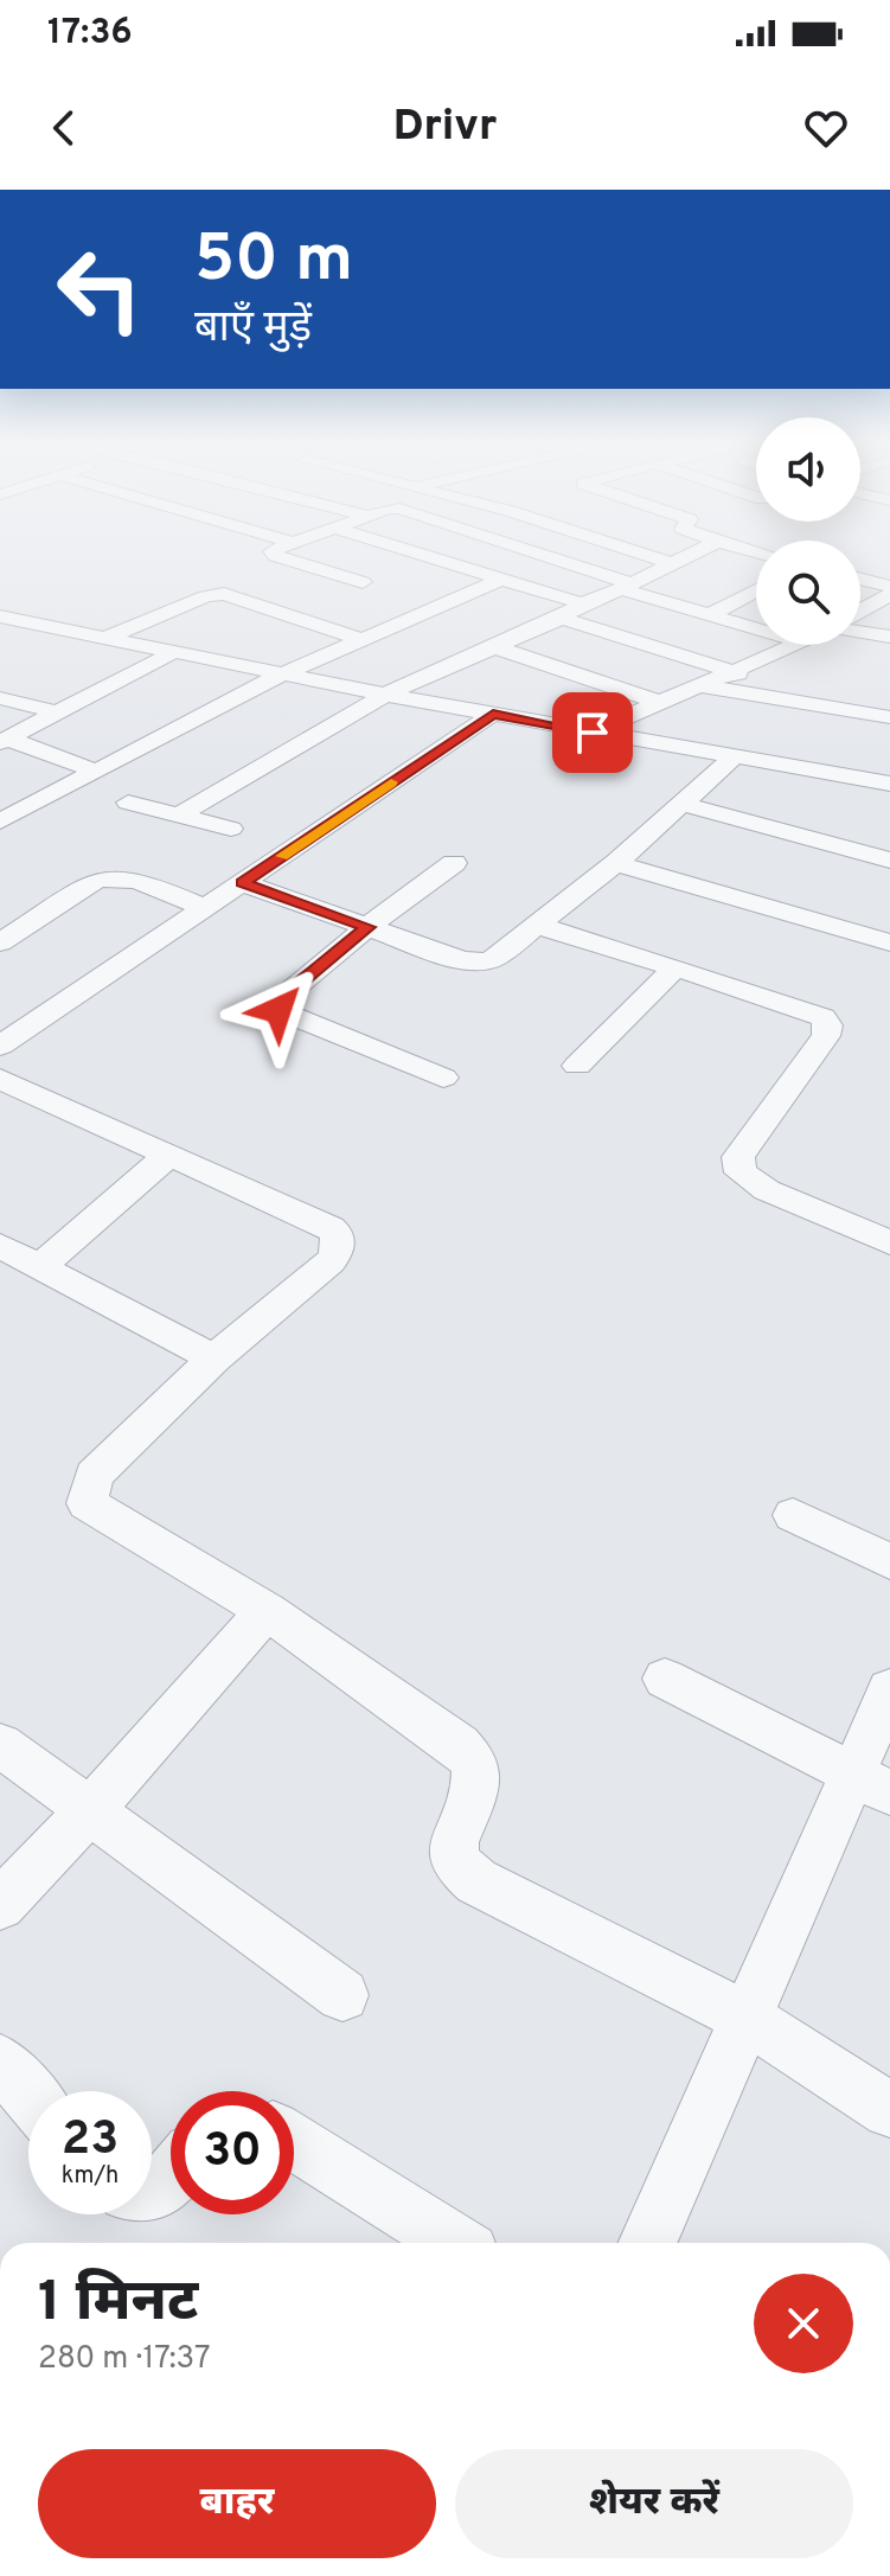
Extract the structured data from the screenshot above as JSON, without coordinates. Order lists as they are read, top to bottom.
{
  "page": {
    "status": "17:36",
    "header": "Drivr",
    "turn": ["50 m", "बाएँ मुड़ें"],
    "speed": "23 km/h",
    "limit": "30",
    "heading": ["1 मिनट", "280 m · 17:37"],
    "buttons": ["बाहर", "शेयर करें"]
  }
}
